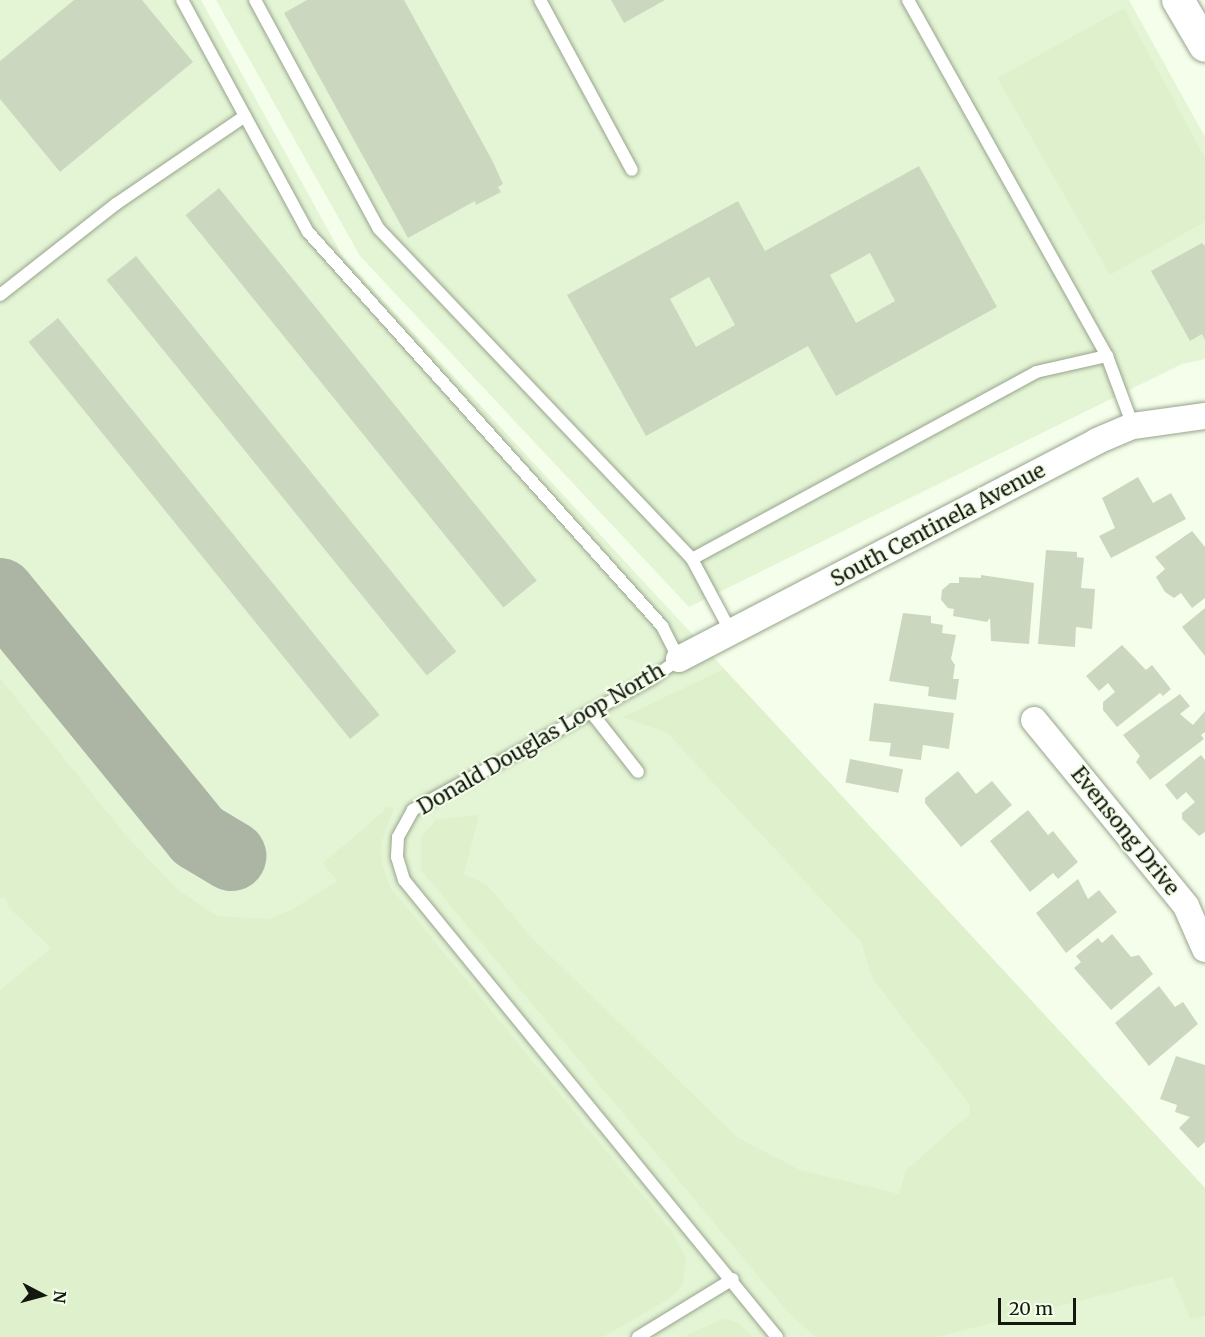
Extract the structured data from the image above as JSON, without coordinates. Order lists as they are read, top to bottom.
{
  "streets": {
    "street": ["South Centinela Avenue", "Evensong Drive"],
    "lane": ["Donald Douglas Loop North"]
  },
  "crossings": [
    ["South Centinela Avenue", "Donald Douglas Loop North"]
  ],
  "scale_bar": "20 m",
  "north": "right"
}
